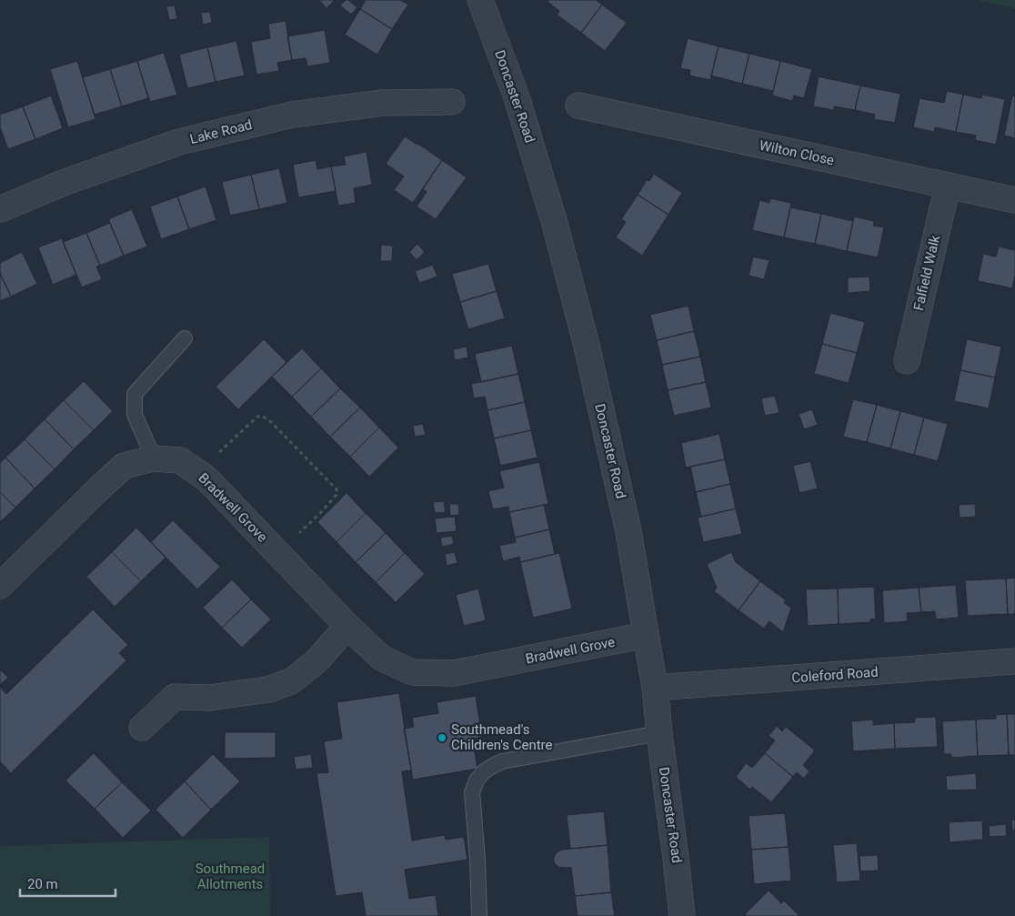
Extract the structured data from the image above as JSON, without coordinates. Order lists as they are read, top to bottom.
{
  "streets": {
    "street": [
      "Doncaster Road",
      "Lake Road",
      "Wilton Close",
      "Falfield Walk",
      "Bradwell Grove",
      "Coleford Road"
    ]
  },
  "crossings": [
    ["Doncaster Road", "Bradwell Grove"],
    ["Doncaster Road", "Coleford Road"],
    ["Wilton Close", "Falfield Walk"]
  ],
  "parks": ["Southmead Allotments"],
  "places": ["Southmead's Children's Centre"],
  "scale_bar": "20 m"
}
